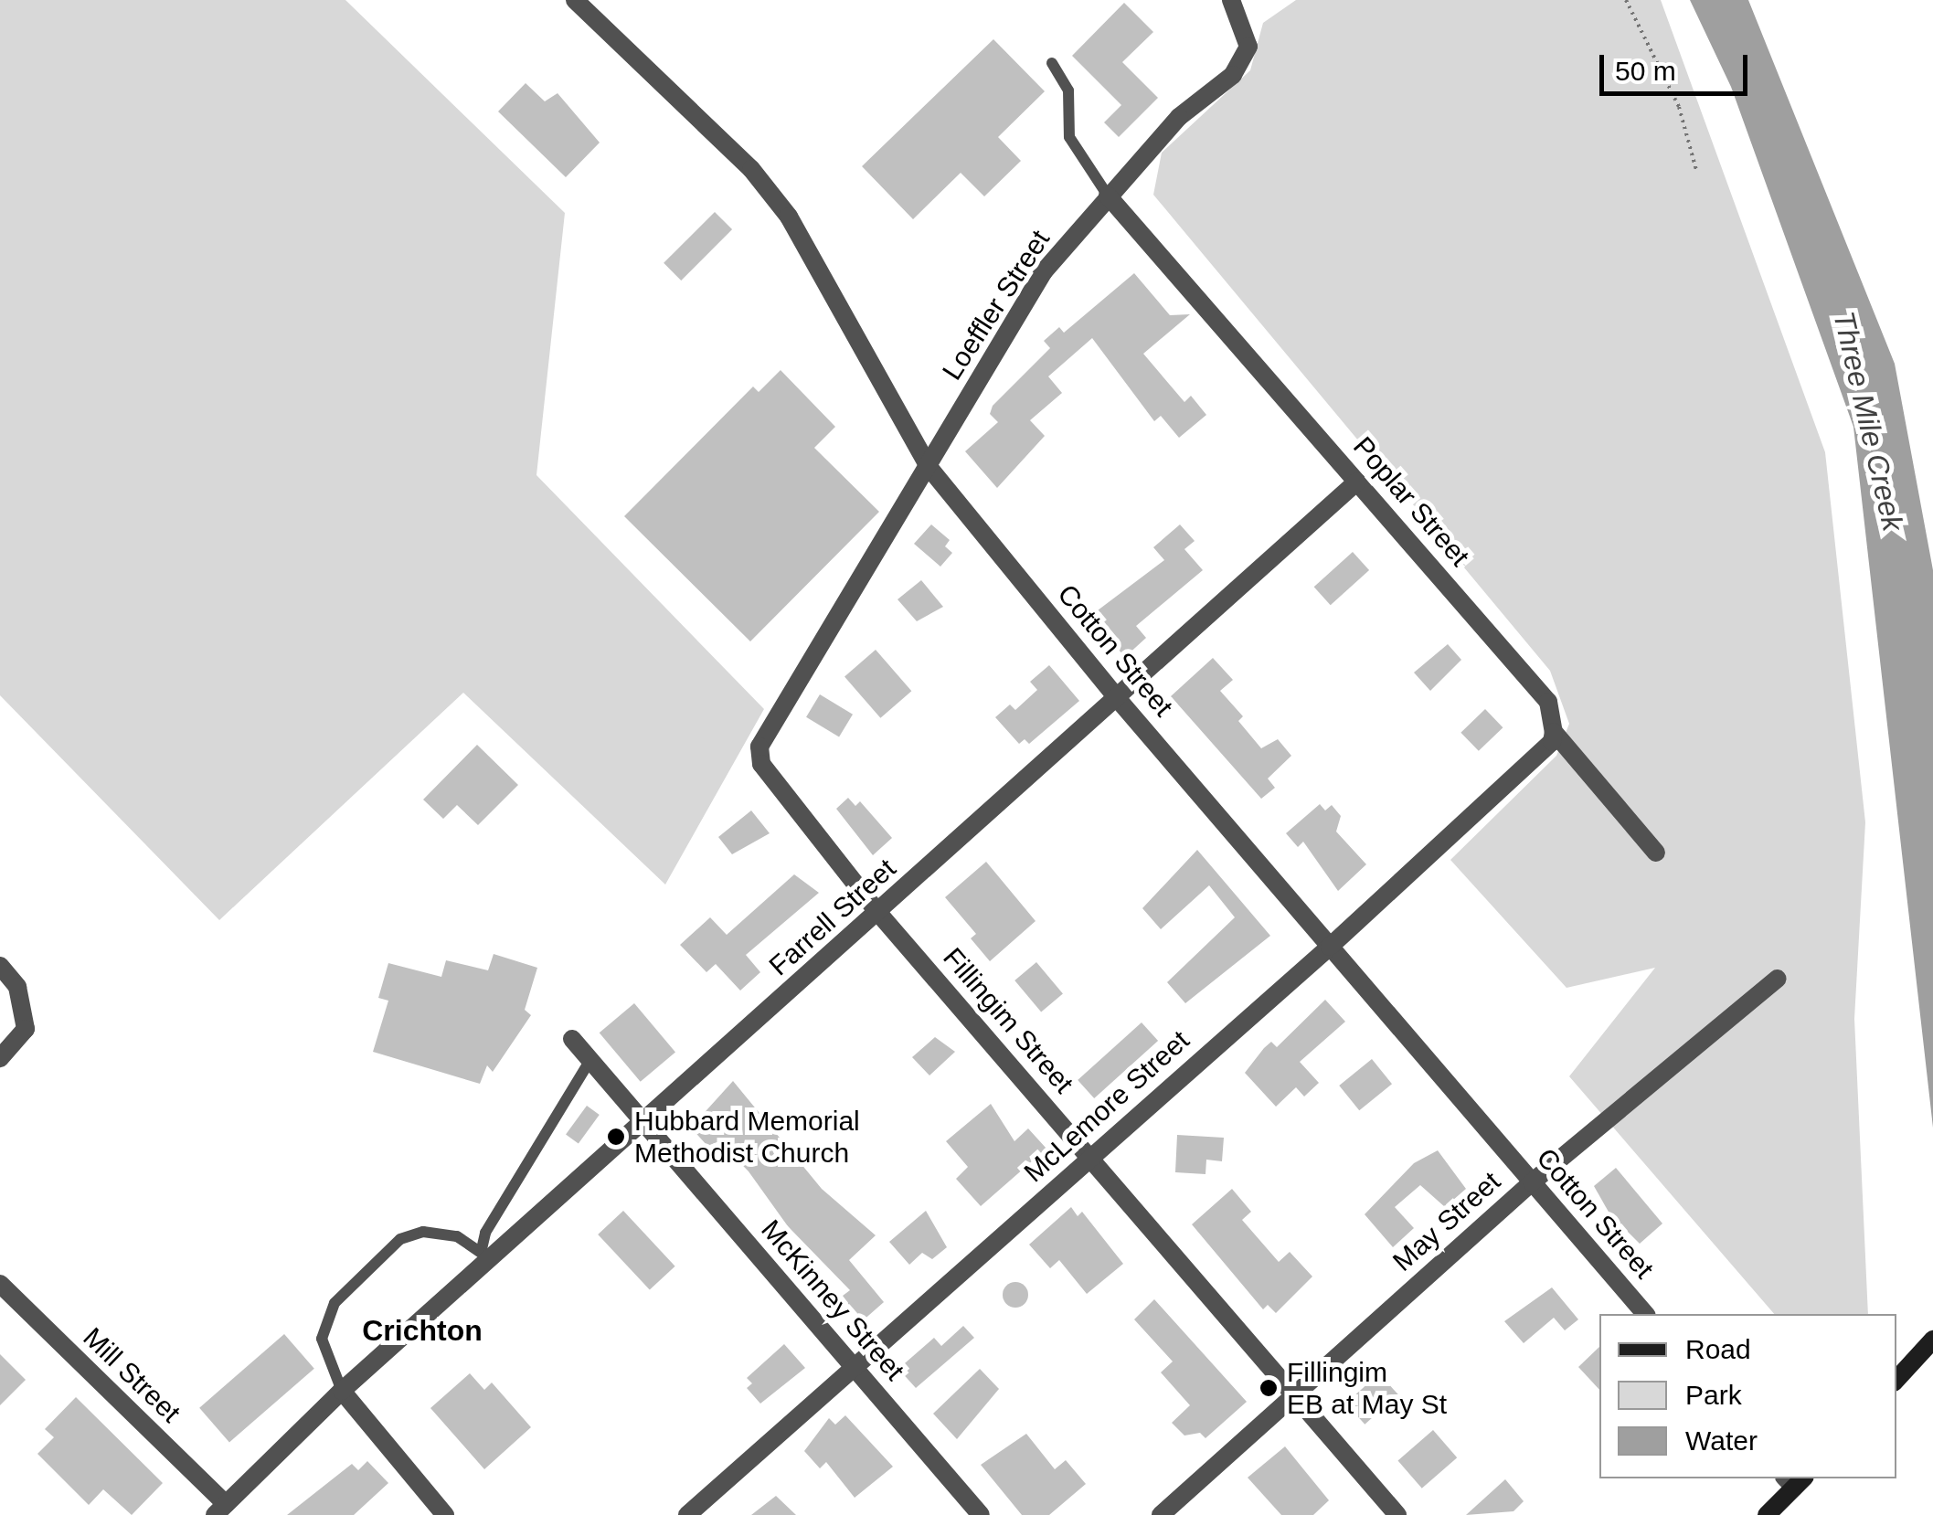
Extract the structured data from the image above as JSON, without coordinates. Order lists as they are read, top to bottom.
{
  "streets": {
    "street": [
      "Loeffler Street",
      "Poplar Street",
      "Cotton Street",
      "Farrell Street",
      "Fillingim Street",
      "McLemore Street",
      "May Street",
      "McKinney Street",
      "Mill Street"
    ]
  },
  "crossings": [
    ["Loeffler Street", "Poplar Street"],
    ["Loeffler Street", "Cotton Street"],
    ["Loeffler Street", "Fillingim Street"],
    ["Poplar Street", "Farrell Street"],
    ["Poplar Street", "McLemore Street"],
    ["Cotton Street", "Farrell Street"],
    ["Cotton Street", "McLemore Street"],
    ["Cotton Street", "May Street"],
    ["Farrell Street", "Fillingim Street"],
    ["Farrell Street", "McKinney Street"],
    ["Farrell Street", "Mill Street"],
    ["Fillingim Street", "McLemore Street"],
    ["Fillingim Street", "May Street"],
    ["McLemore Street", "McKinney Street"]
  ],
  "districts": ["Crichton"],
  "water": ["Three Mile Creek"],
  "places": ["Hubbard Memorial Methodist Church", "Fillingim EB at May St"],
  "legend": ["Road", "Park", "Water"],
  "scale_bar": "50 m"
}
